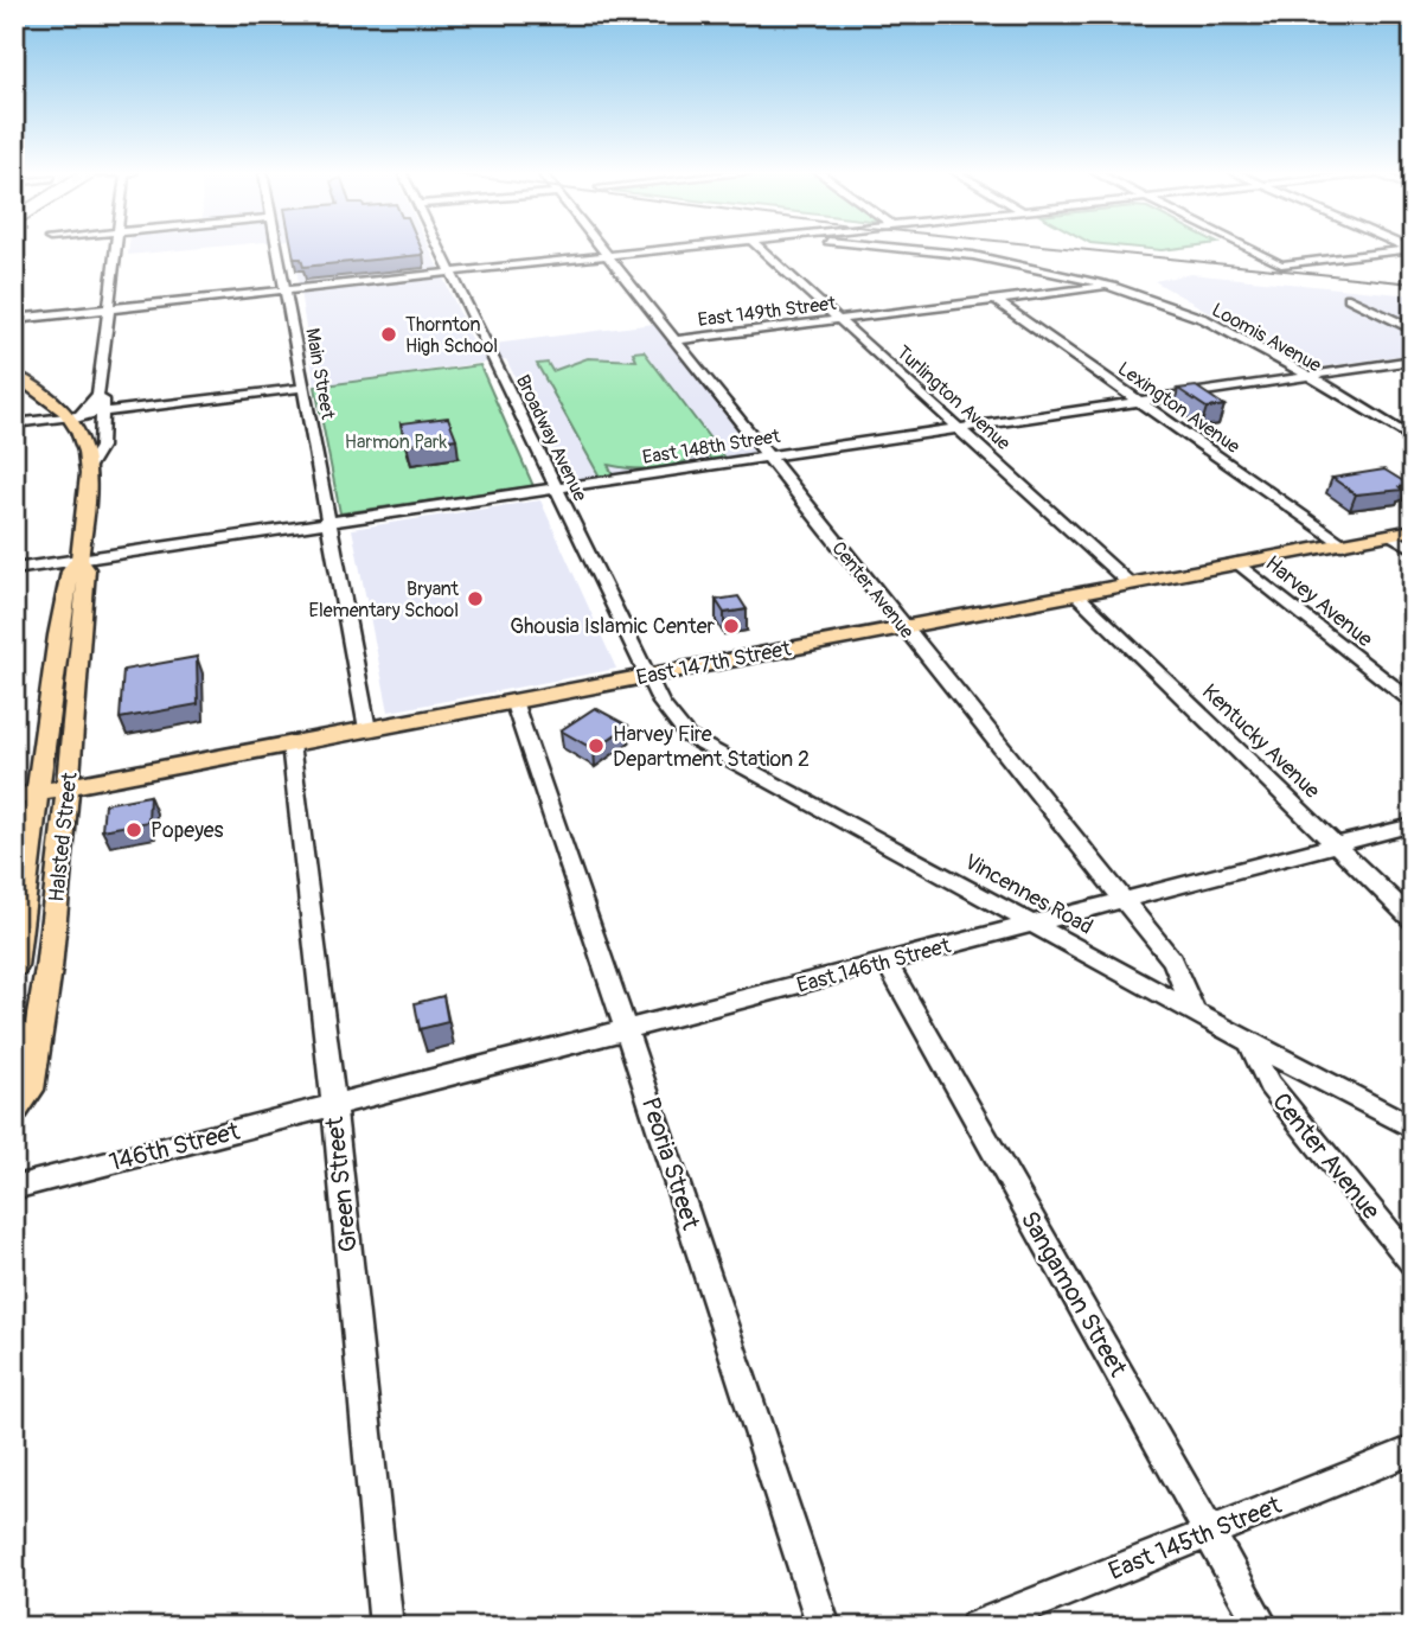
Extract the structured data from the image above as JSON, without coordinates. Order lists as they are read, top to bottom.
{
  "streets": {
    "main road": ["East 147th Street", "Halsted Street"],
    "street": [
      "East 149th Street",
      "Loomis Avenue",
      "Main Street",
      "Turlington Avenue",
      "Lexington Avenue",
      "Broadway Avenue",
      "East 148th Street",
      "Center Avenue",
      "Harvey Avenue",
      "Kentucky Avenue",
      "Vincennes Road",
      "East 146th Street",
      "146th Street",
      "Peoria Street",
      "Green Street",
      "Sangamon Street",
      "East 145th Street"
    ]
  },
  "crossings": [
    ["East 149th Street", "Loomis Avenue"],
    ["East 149th Street", "Turlington Avenue"],
    ["East 149th Street", "Lexington Avenue"],
    ["East 149th Street", "Center Avenue"],
    ["Loomis Avenue", "East 148th Street"],
    ["Main Street", "East 148th Street"],
    ["Main Street", "East 147th Street"],
    ["Turlington Avenue", "East 148th Street"],
    ["Turlington Avenue", "East 147th Street"],
    ["Lexington Avenue", "East 148th Street"],
    ["Lexington Avenue", "East 147th Street"],
    ["Broadway Avenue", "East 148th Street"],
    ["Broadway Avenue", "East 147th Street"],
    ["Broadway Avenue", "Vincennes Road"],
    ["East 148th Street", "Center Avenue"],
    ["East 148th Street", "Halsted Street"],
    ["Center Avenue", "East 147th Street"],
    ["Center Avenue", "Vincennes Road"],
    ["Center Avenue", "East 146th Street"],
    ["Harvey Avenue", "East 147th Street"],
    ["East 147th Street", "Kentucky Avenue"],
    ["East 147th Street", "Halsted Street"],
    ["East 147th Street", "Vincennes Road"],
    ["East 147th Street", "Peoria Street"],
    ["East 147th Street", "Green Street"],
    ["Kentucky Avenue", "East 146th Street"],
    ["Vincennes Road", "East 146th Street"],
    ["East 146th Street", "146th Street"],
    ["East 146th Street", "Peoria Street"],
    ["East 146th Street", "Green Street"],
    ["East 146th Street", "Sangamon Street"],
    ["146th Street", "Green Street"],
    ["Sangamon Street", "East 145th Street"]
  ],
  "parks": ["Harmon Park"],
  "places": [
    "Thornton High School",
    "Bryant Elementary School",
    "Ghousia Islamic Center",
    "Harvey Fire Department Station 2",
    "Popeyes"
  ]
}
